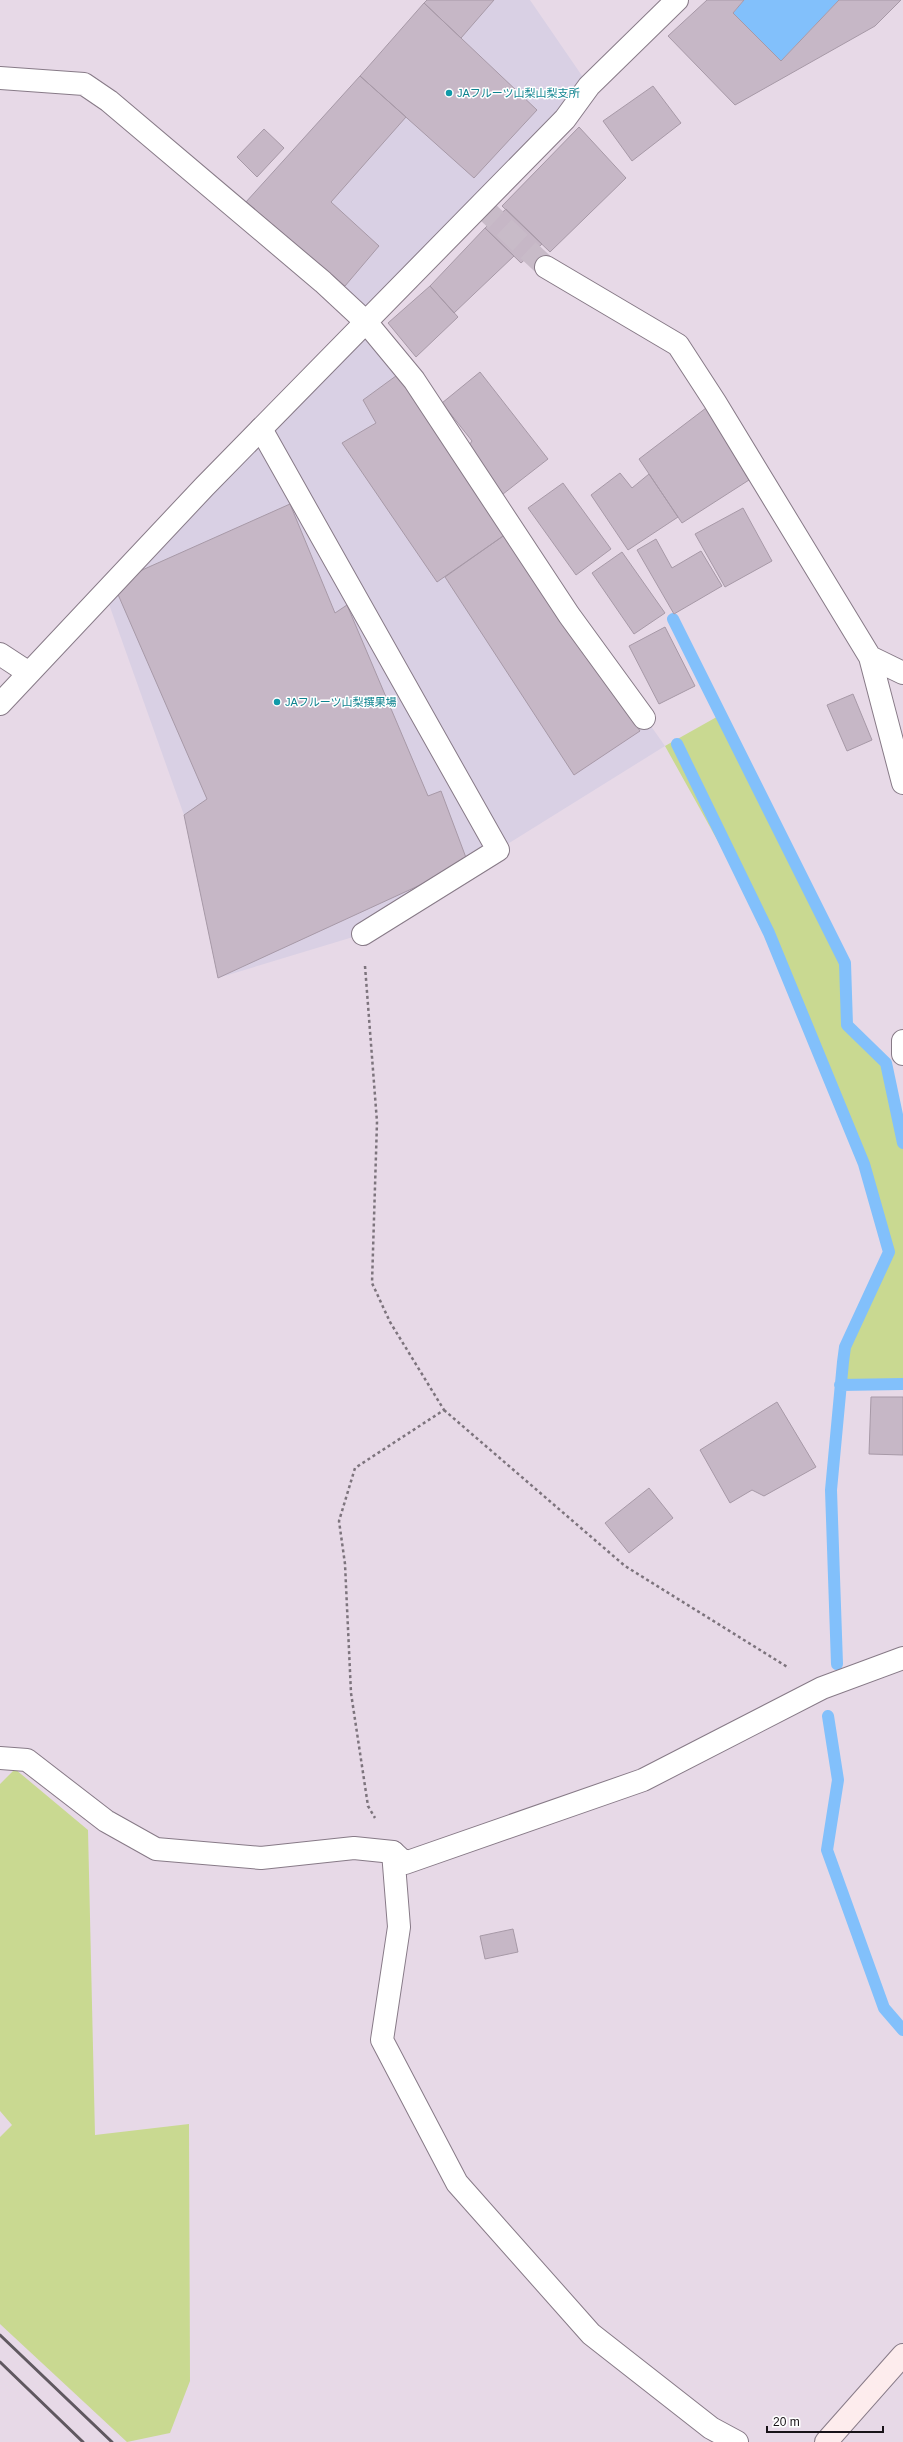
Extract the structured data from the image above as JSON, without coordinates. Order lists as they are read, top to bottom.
{
  "places": ["JAフルーツ山梨山梨支所", "JAフルーツ山梨撰果場"],
  "scale_bar": "20 m"
}
